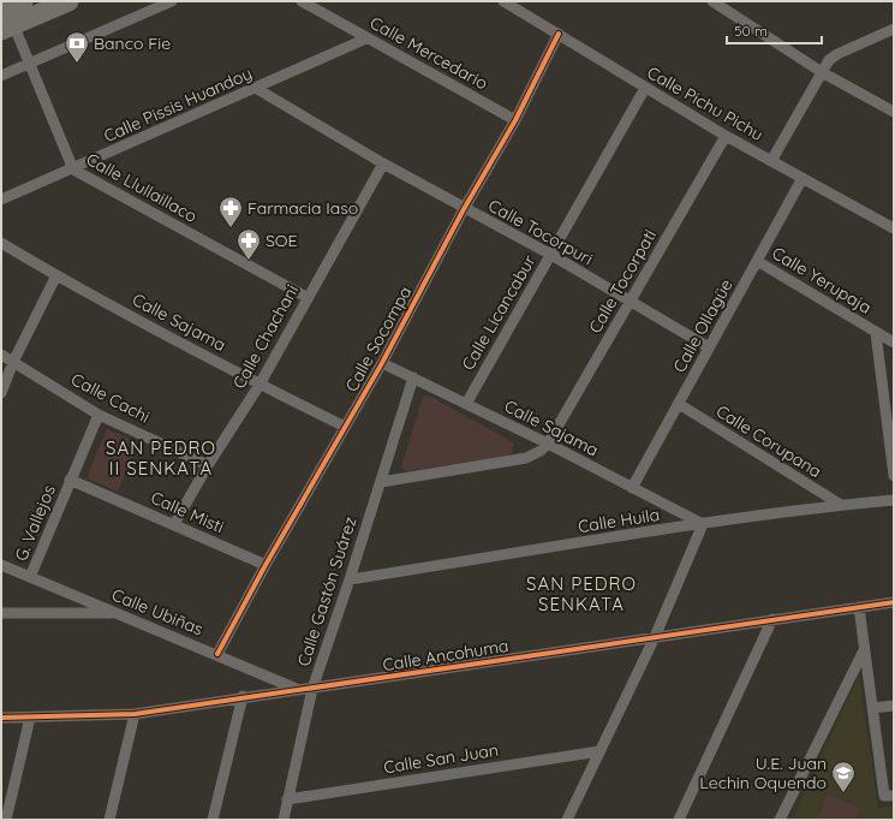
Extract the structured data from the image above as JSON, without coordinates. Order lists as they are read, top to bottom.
{
  "streets": {
    "street": [
      "Calle Mercedario",
      "Calle Pichu Pichu",
      "Calle Pissis Huandoy",
      "Calle Llullaillaco",
      "Calle Tocorpuri",
      "Calle Yerupaja",
      "Calle Tocorpati",
      "Calle Licancabur",
      "Calle Sajama",
      "Calle Ollagüe",
      "Calle Chachani",
      "Calle Socompa",
      "Calle Cachi",
      "Calle Corupana",
      "Calle Misti",
      "Calle Huila",
      "G. Vallejos",
      "Calle Gastón Suárez",
      "Calle Ubiñas",
      "Calle Ancohuma",
      "Calle San Juan"
    ]
  },
  "crossings": [
    ["Calle Mercedario", "Calle Pissis Huandoy"],
    ["Calle Mercedario", "Calle Socompa"],
    ["Calle Pichu Pichu", "Calle Tocorpati"],
    ["Calle Pichu Pichu", "Calle Licancabur"],
    ["Calle Pichu Pichu", "Calle Ollagüe"],
    ["Calle Pichu Pichu", "Calle Socompa"],
    ["Calle Pissis Huandoy", "Calle Llullaillaco"],
    ["Calle Pissis Huandoy", "Calle Tocorpuri"],
    ["Calle Llullaillaco", "Calle Chachani"],
    ["Calle Tocorpuri", "Calle Tocorpati"],
    ["Calle Tocorpuri", "Calle Licancabur"],
    ["Calle Tocorpuri", "Calle Ollagüe"],
    ["Calle Tocorpuri", "Calle Chachani"],
    ["Calle Tocorpuri", "Calle Socompa"],
    ["Calle Yerupaja", "Calle Ollagüe"],
    ["Calle Tocorpati", "Calle Sajama"],
    ["Calle Licancabur", "Calle Sajama"],
    ["Calle Sajama", "Calle Ollagüe"],
    ["Calle Sajama", "Calle Chachani"],
    ["Calle Sajama", "Calle Socompa"],
    ["Calle Sajama", "Calle Huila"],
    ["Calle Sajama", "Calle Gastón Suárez"],
    ["Calle Ollagüe", "Calle Corupana"],
    ["Calle Chachani", "Calle Cachi"],
    ["Calle Chachani", "Calle Misti"],
    ["Calle Socompa", "Calle Misti"],
    ["Calle Socompa", "Calle Ubiñas"],
    ["Calle Cachi", "G. Vallejos"],
    ["Calle Corupana", "Calle Huila"],
    ["Calle Misti", "G. Vallejos"],
    ["Calle Huila", "Calle Gastón Suárez"],
    ["G. Vallejos", "Calle Ubiñas"],
    ["Calle Gastón Suárez", "Calle Ancohuma"],
    ["Calle Gastón Suárez", "Calle San Juan"],
    ["Calle Ubiñas", "Calle Ancohuma"]
  ],
  "districts": ["SAN PEDRO II SENKATA", "SAN PEDRO SENKATA"],
  "places": {
    "bank": ["Banco Fie"],
    "pharmacy": ["Farmacia Iaso", "SOE"],
    "school or university": ["U.E. Juan Lechin Oquendo"]
  },
  "scale_bar": "50 m"
}
